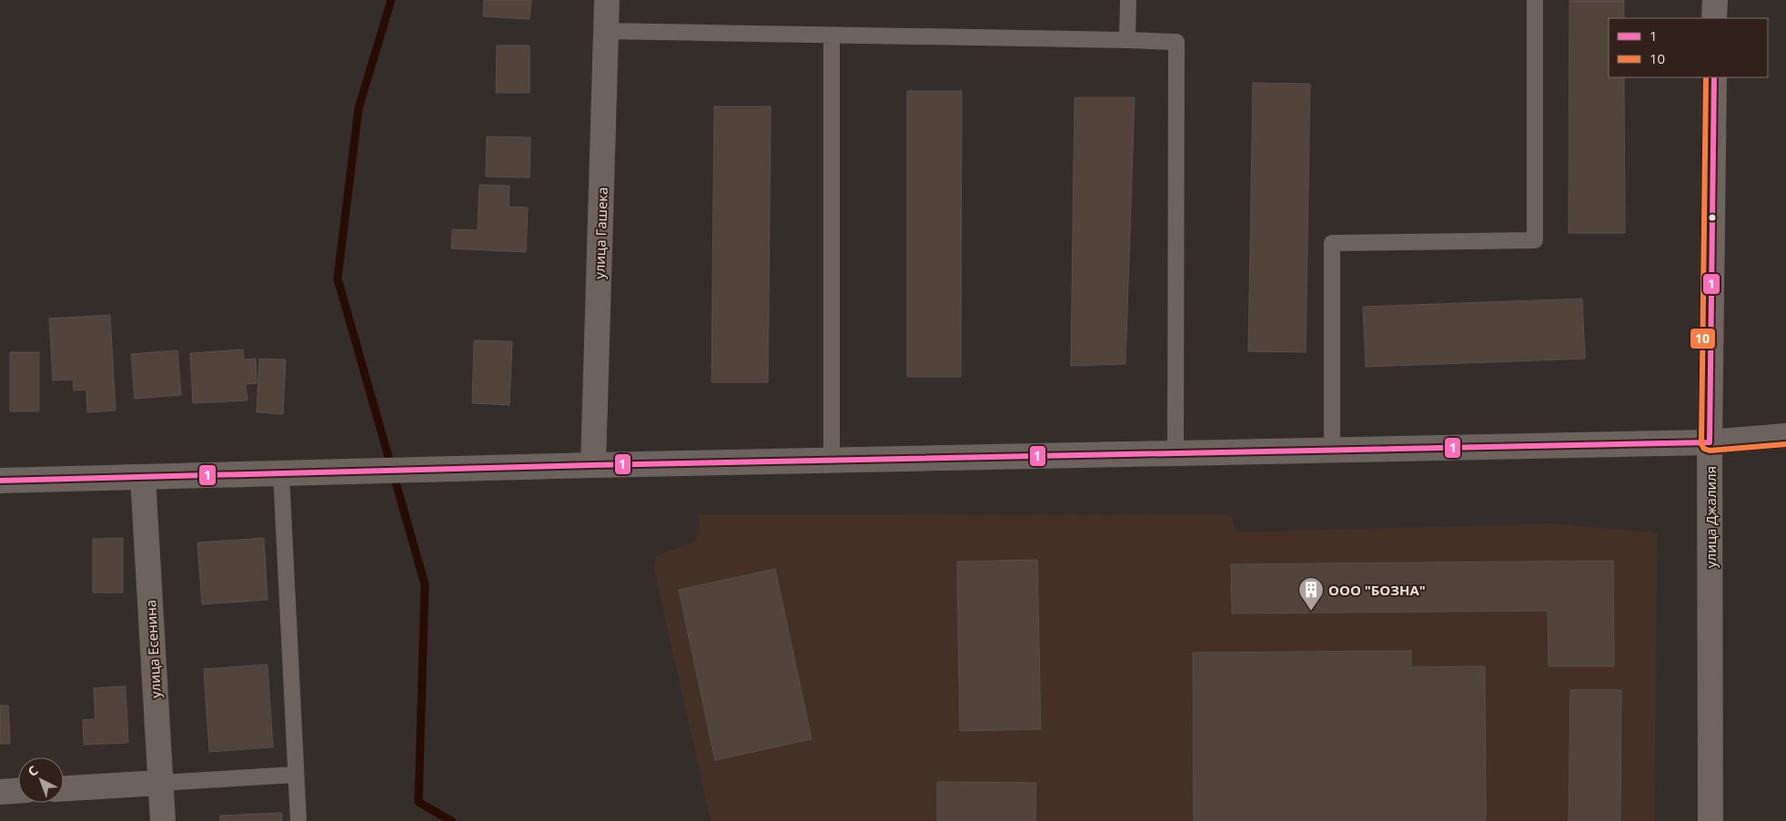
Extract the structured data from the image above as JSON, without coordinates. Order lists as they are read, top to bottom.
{
  "streets": {
    "main road": ["улица Джалиля"],
    "street": ["улица Гашека", "улица Есенина"]
  },
  "places": {
    "building": ["ООО \"БОЗНА\""]
  },
  "lines": ["transit line 1", "transit line 10"],
  "legend": ["1", "10"],
  "north": "top left"
}
